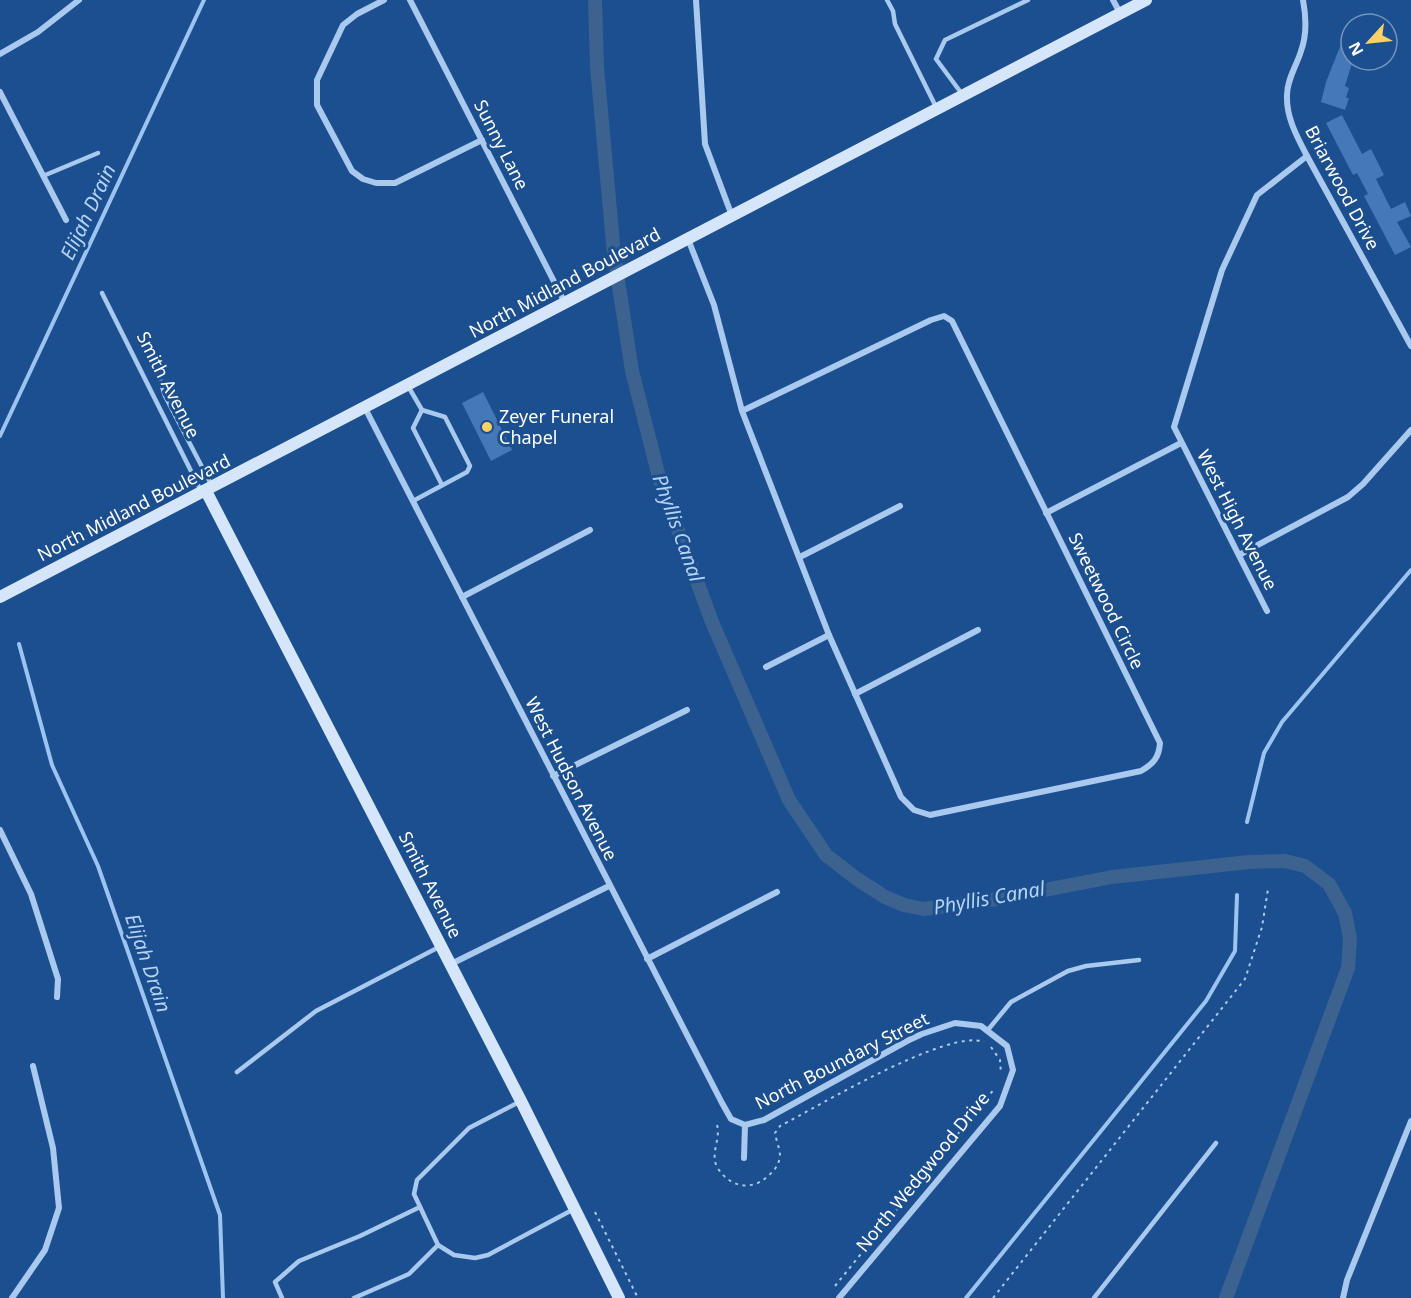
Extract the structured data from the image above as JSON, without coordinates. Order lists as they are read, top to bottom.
{
  "streets": {
    "main road": ["North Midland Boulevard", "Smith Avenue"],
    "street": [
      "Sunny Lane",
      "Briarwood Drive",
      "West High Avenue",
      "Sweetwood Circle",
      "West Hudson Avenue",
      "North Boundary Street",
      "North Wedgwood Drive"
    ]
  },
  "crossings": [
    ["Sunny Lane", "North Midland Boulevard"],
    ["North Midland Boulevard", "Smith Avenue"],
    ["North Midland Boulevard", "Sweetwood Circle"],
    ["North Midland Boulevard", "West Hudson Avenue"],
    ["West Hudson Avenue", "North Boundary Street"],
    ["North Boundary Street", "North Wedgwood Drive"]
  ],
  "water": ["Elijah Drain", "Phyllis Canal"],
  "places": ["Zeyer Funeral Chapel"],
  "north": "bottom left"
}
